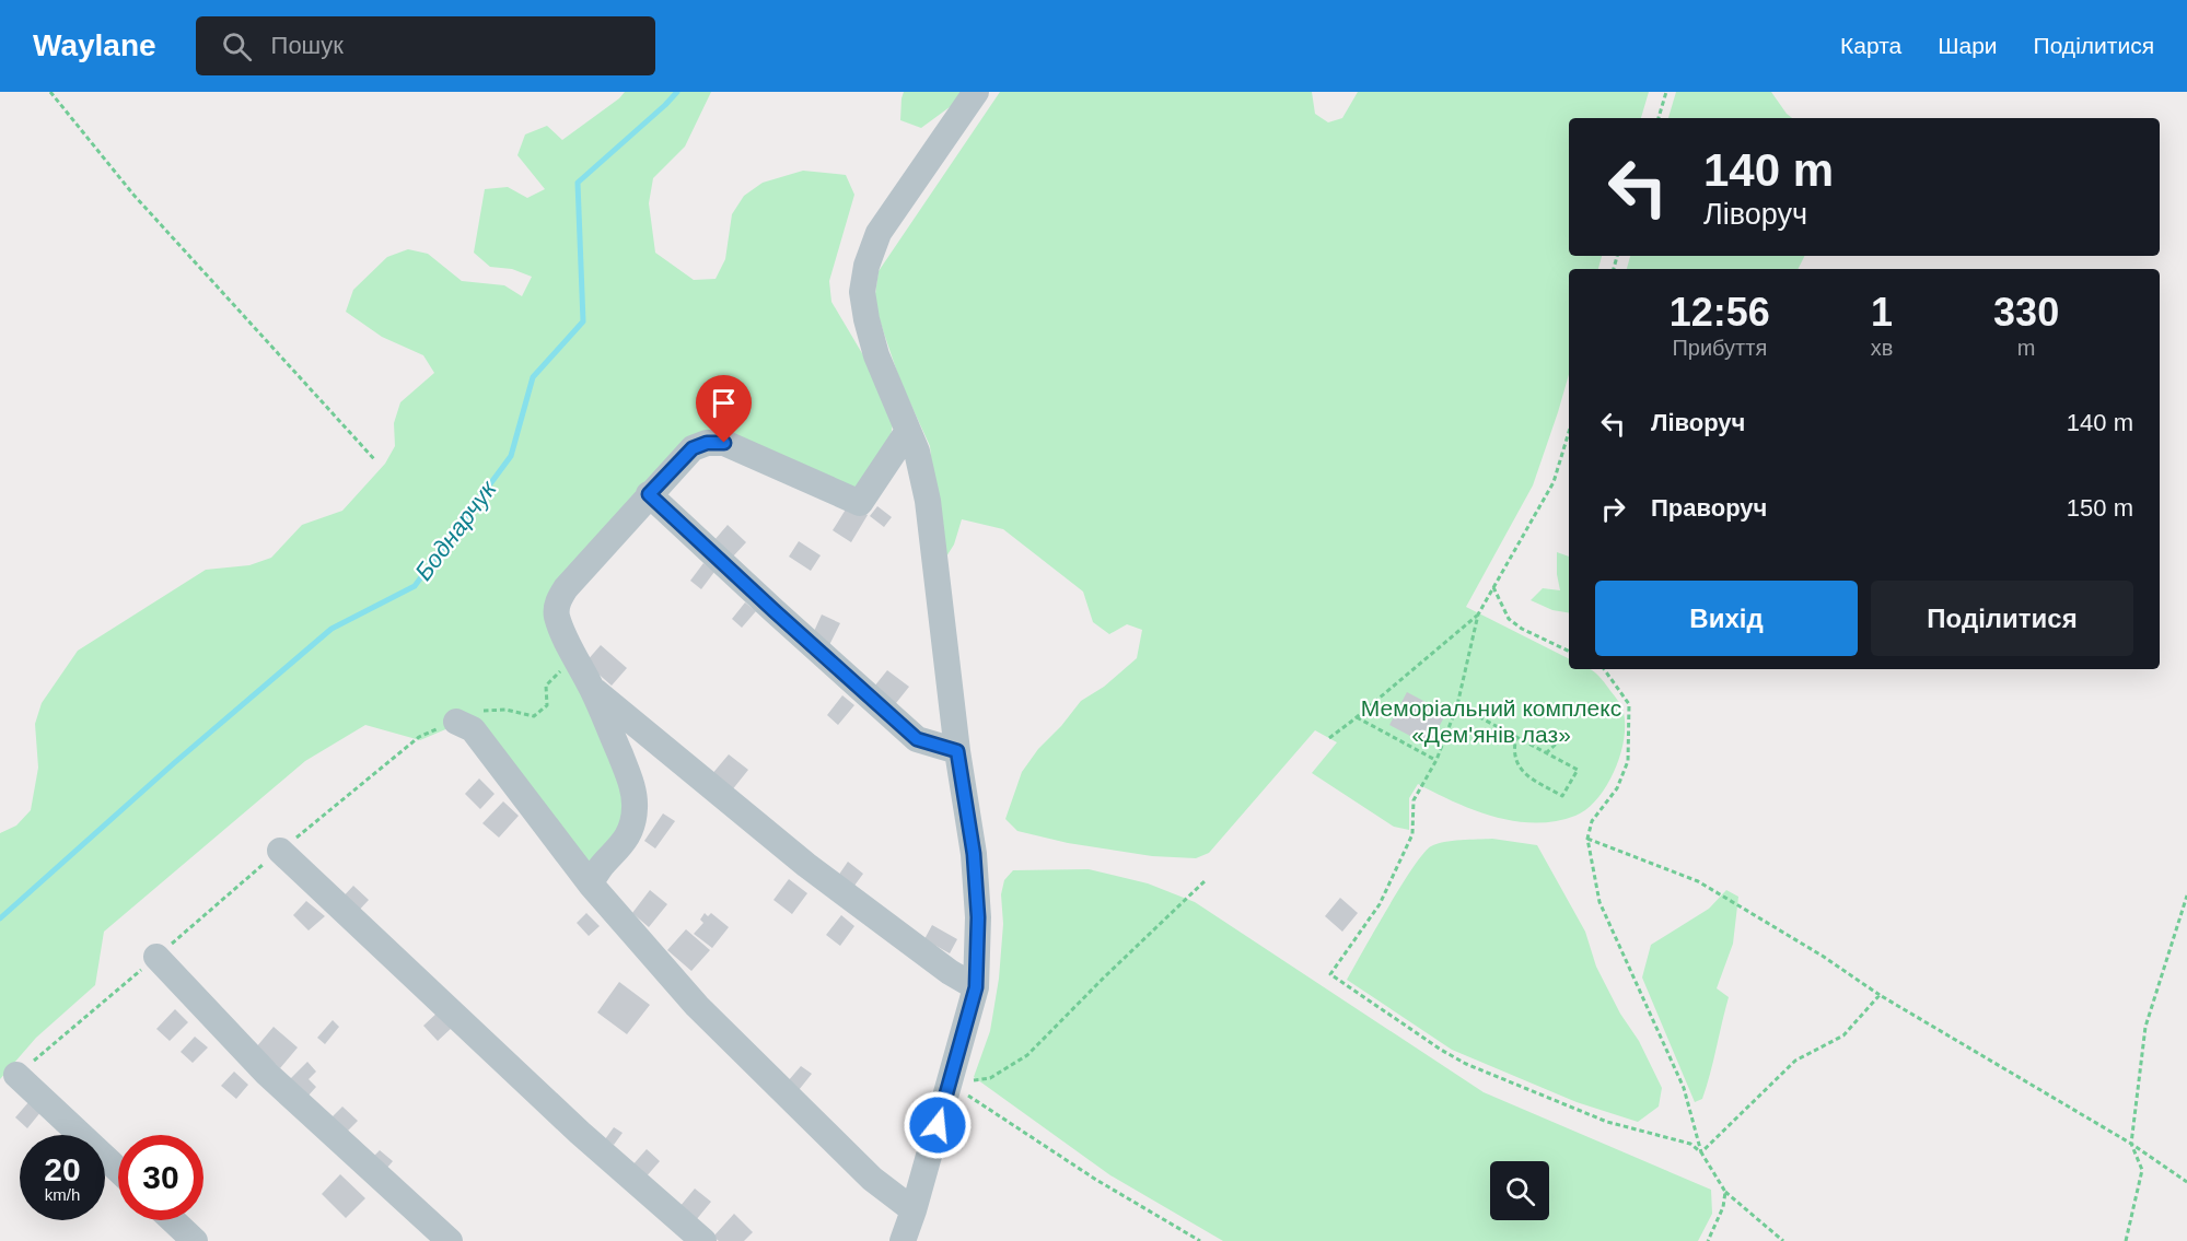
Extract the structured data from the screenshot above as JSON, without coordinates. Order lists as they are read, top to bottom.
{
  "water": ["Боднарчук"],
  "parks": ["Меморіальний комплекс «Дем'янів лаз»"],
  "page": {
    "header": "Waylane",
    "search": "Пошук",
    "nav": ["Карта", "Шари", "Поділитися"],
    "turn": ["140 m", "Ліворуч"],
    "eta": [
      "12:56",
      "Прибуття",
      "1",
      "хв",
      "330",
      "m"
    ],
    "list": [
      {
        "name": "Ліворуч",
        "value": "140 m"
      },
      {
        "name": "Праворуч",
        "value": "150 m"
      }
    ],
    "buttons": ["Вихід", "Поділитися"],
    "speed": "20 km/h",
    "limit": "30"
  }
}
